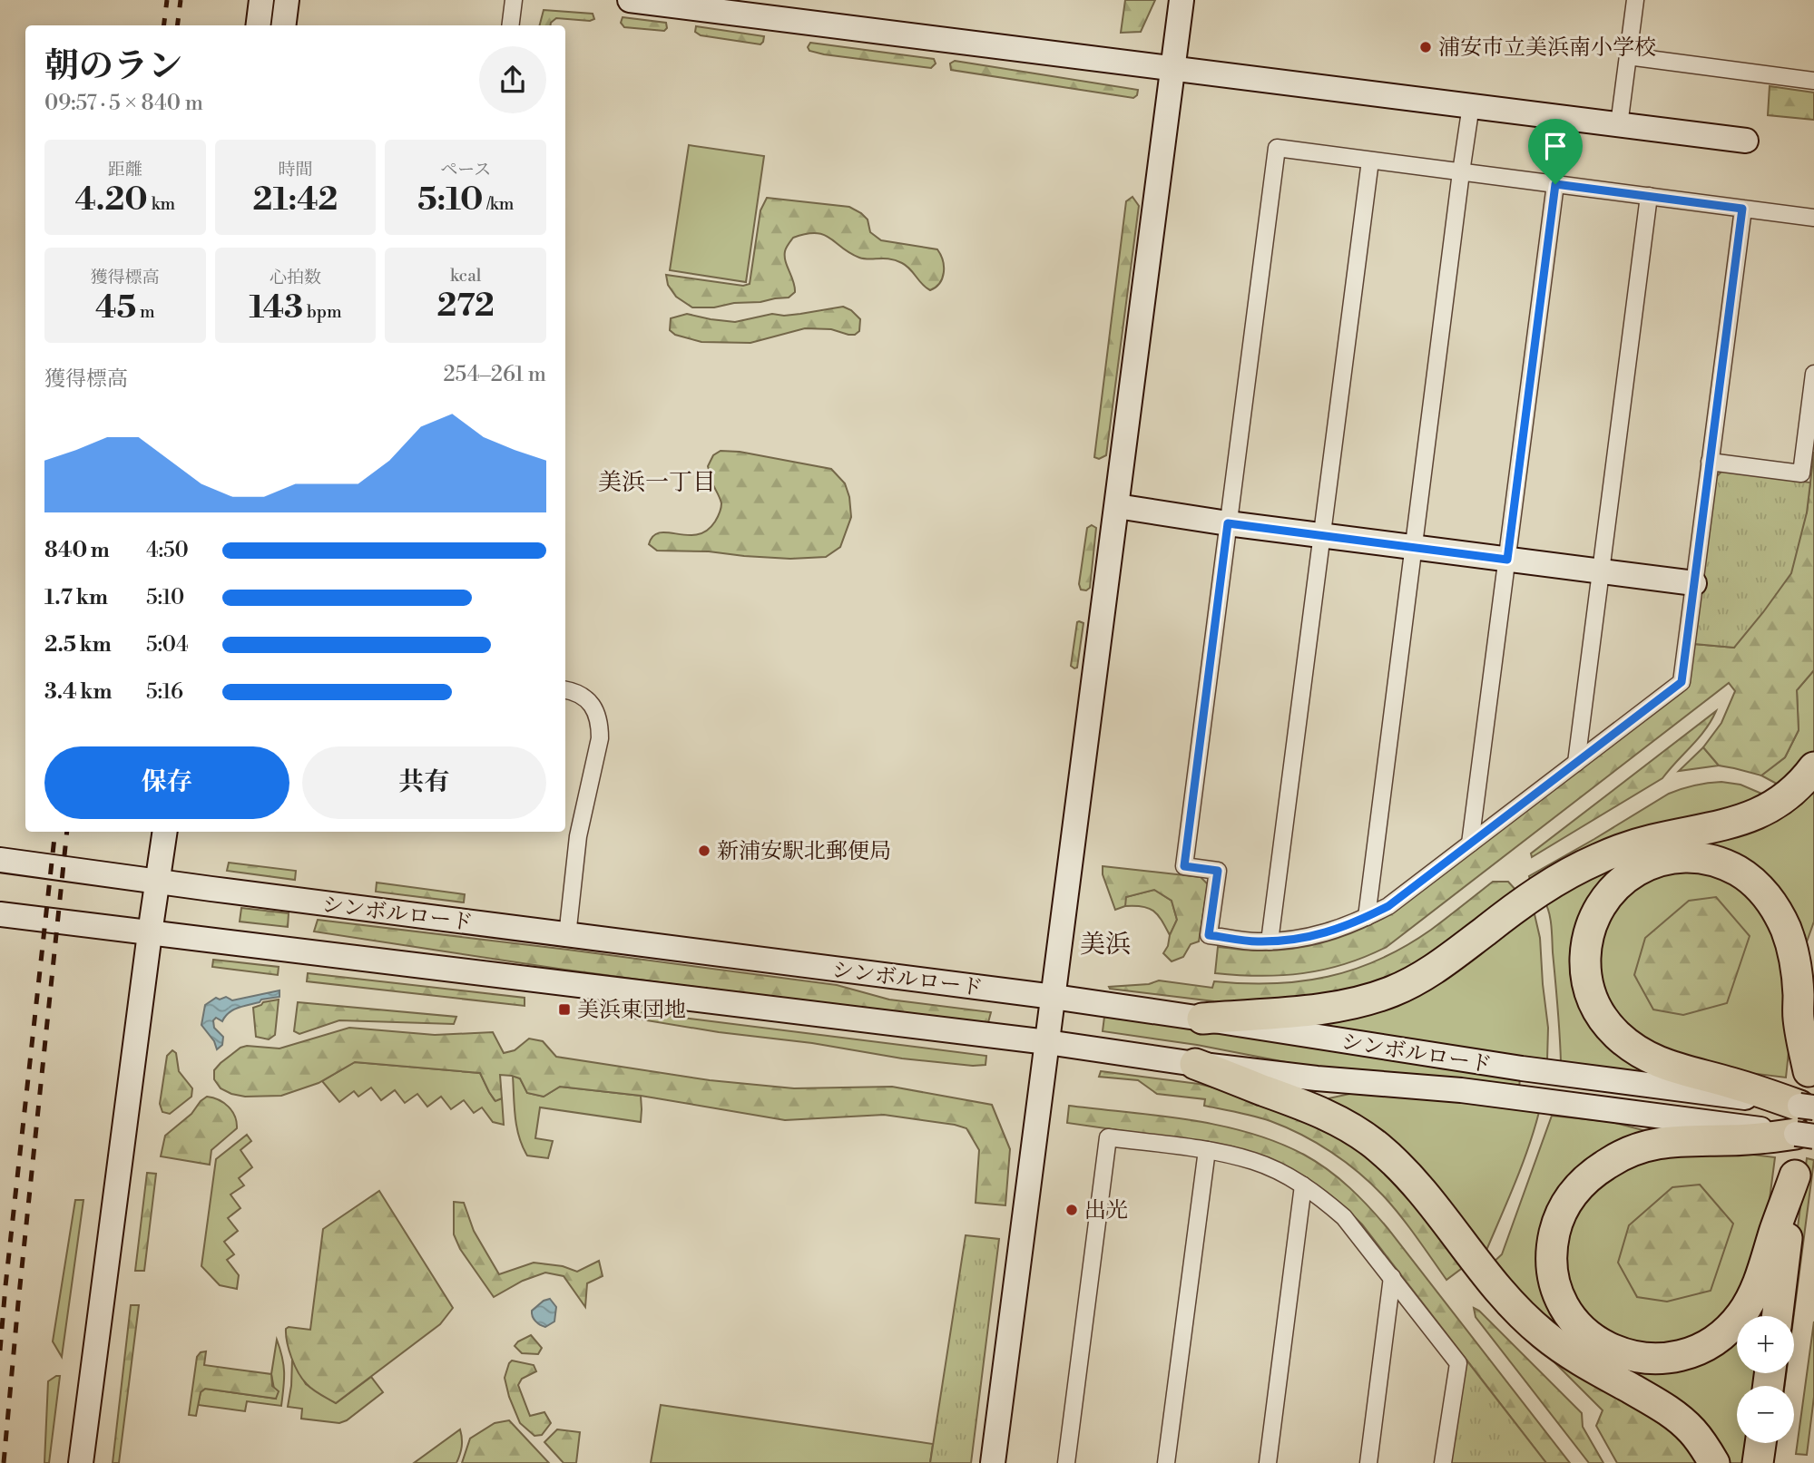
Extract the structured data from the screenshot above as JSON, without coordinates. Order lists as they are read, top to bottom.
{
  "streets": {
    "street": ["シンボルロード"]
  },
  "districts": ["美浜一丁目", "美浜"],
  "places": {
    "other": ["浦安市立美浜南小学校", "新浦安駅北郵便局", "出光"],
    "transit": ["美浜東団地"]
  },
  "page": {
    "heading": ["朝のラン", "09:57 · 5 × 840 m"],
    "stats": [
      ["距離", "4.20 km"],
      ["時間", "21:42"],
      ["ペース", "5:10 /km"],
      ["獲得標高", "45 m"],
      ["心拍数", "143 bpm"],
      ["kcal", "272"]
    ],
    "chart": ["獲得標高", "254–261 m"],
    "list": [
      {
        "name": "840 m",
        "note": "4:50"
      },
      {
        "name": "1.7 km",
        "note": "5:10"
      },
      {
        "name": "2.5 km",
        "note": "5:04"
      },
      {
        "name": "3.4 km",
        "note": "5:16"
      }
    ],
    "buttons": ["保存", "共有"],
    "map_buttons": ["+", "−"]
  }
}
